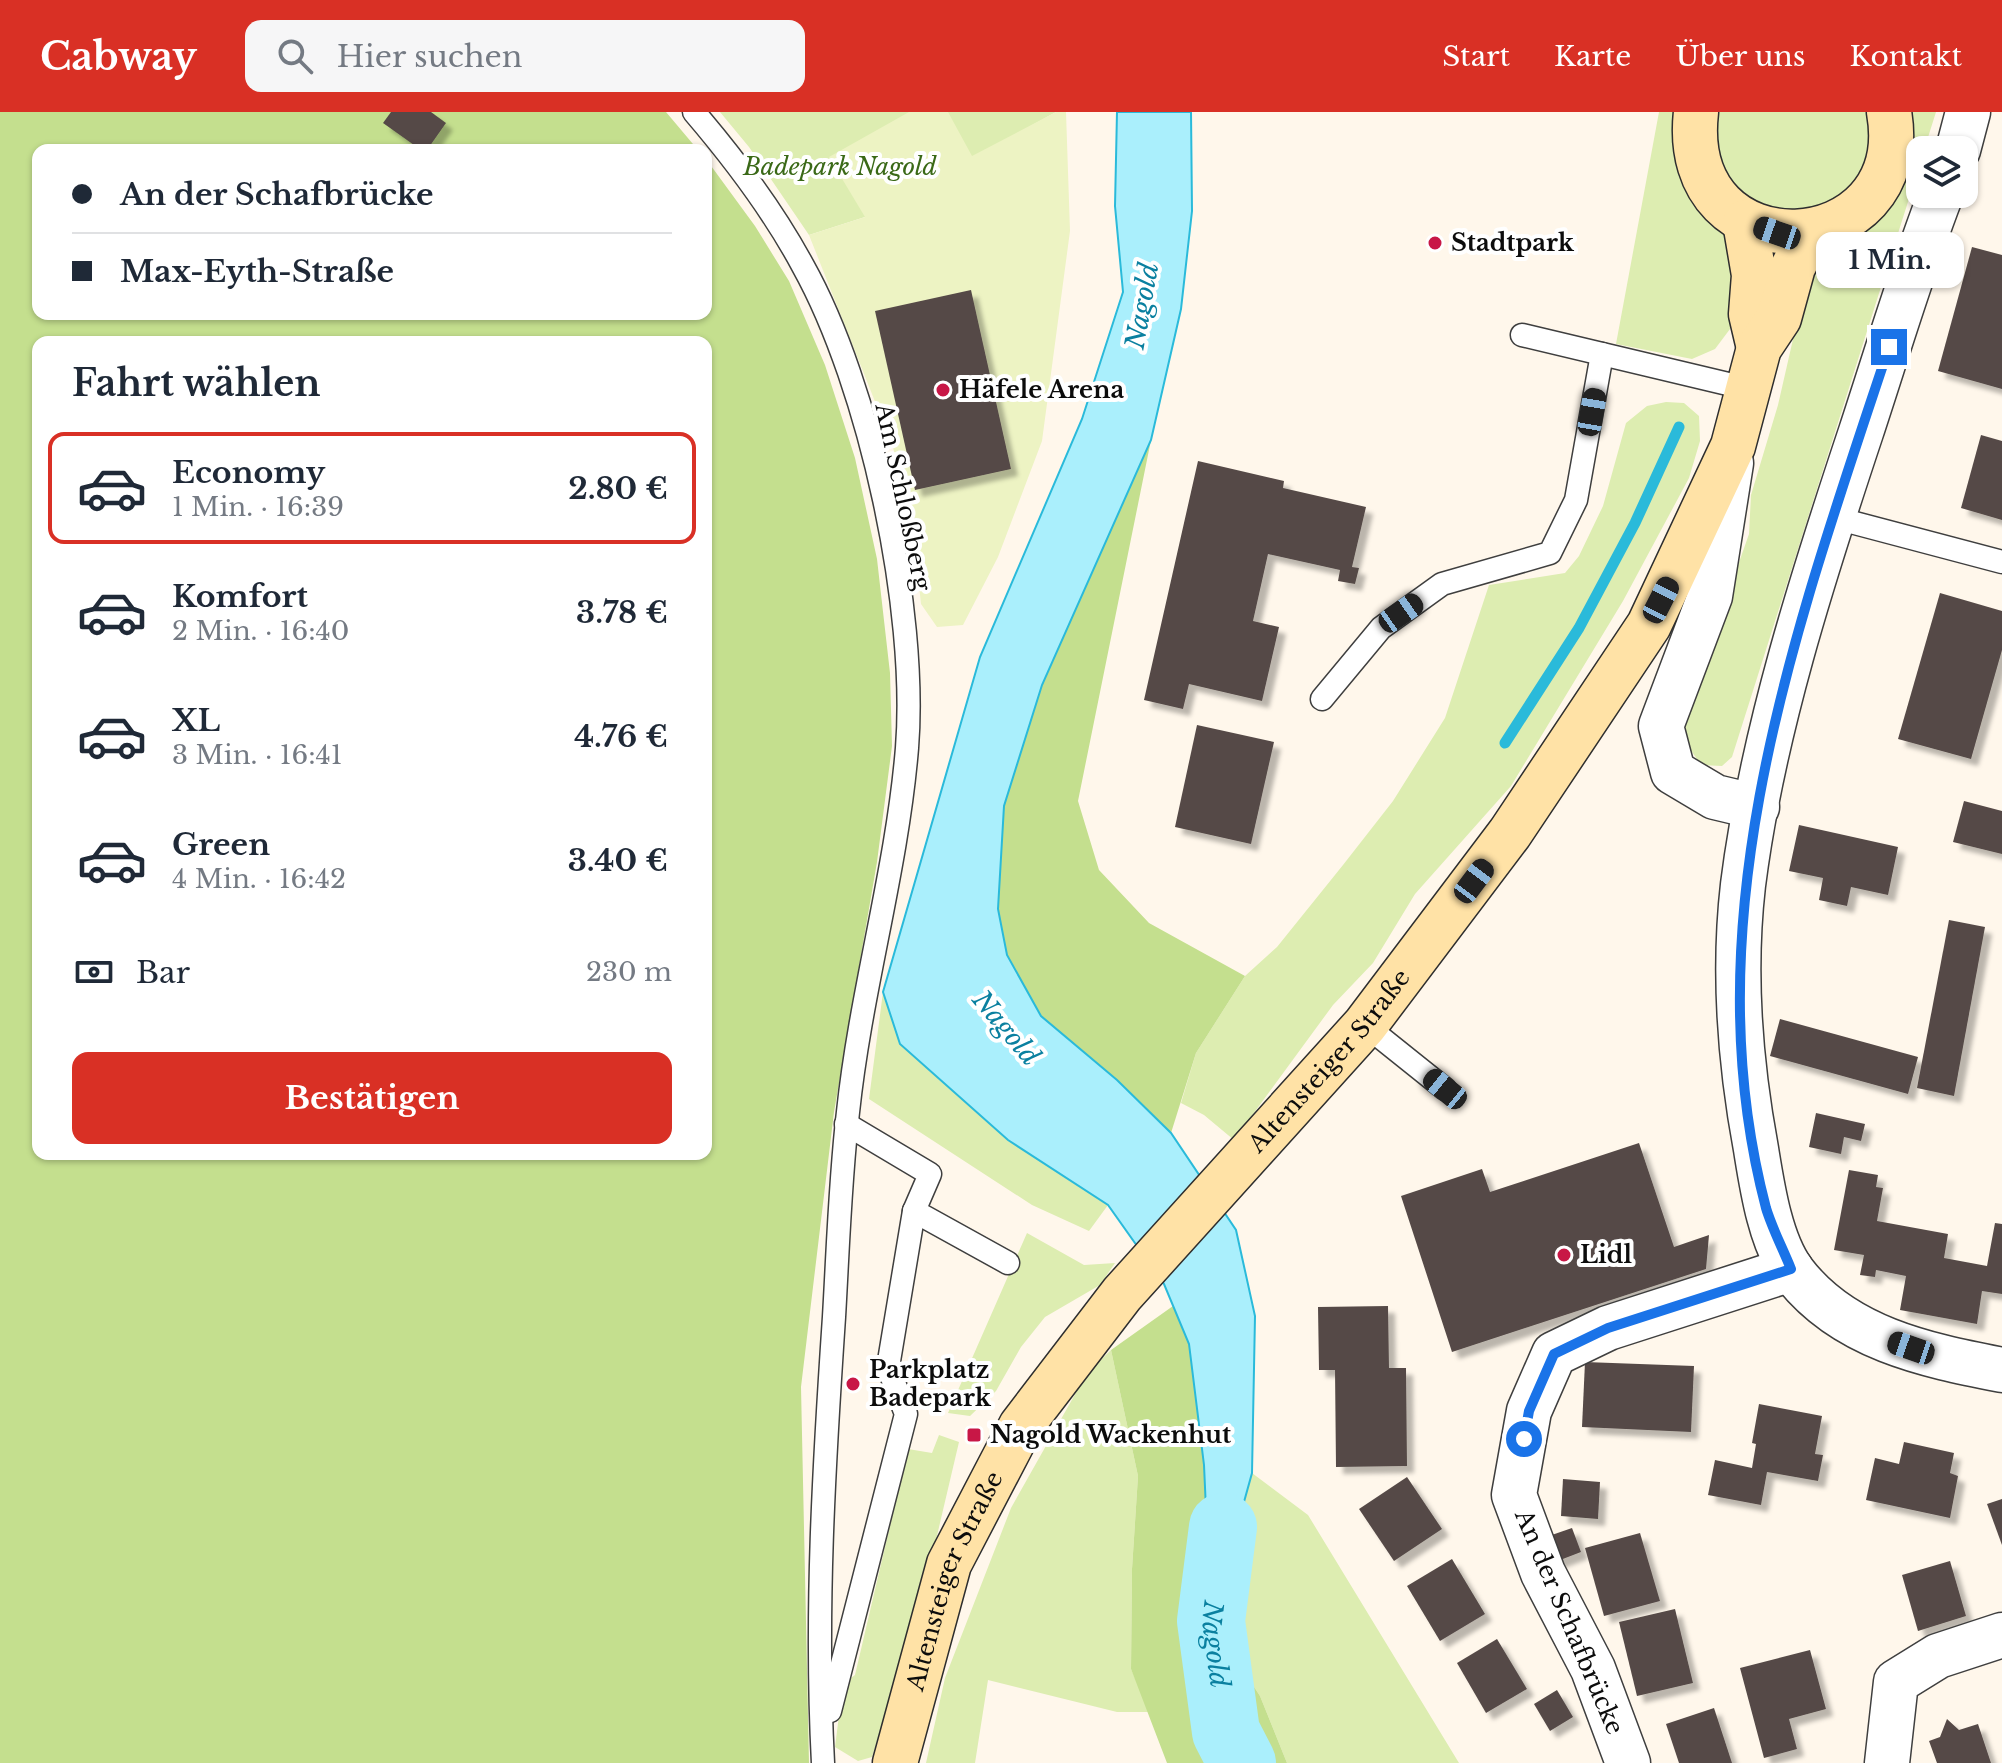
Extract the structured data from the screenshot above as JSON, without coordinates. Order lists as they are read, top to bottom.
{
  "streets": {
    "main road": ["Altensteiger Straße"],
    "street": ["An der Schafbrücke"],
    "lane": ["Am Schloßberg"]
  },
  "water": ["Nagold"],
  "parks": ["Badepark Nagold"],
  "places": {
    "other": [
      "Stadtpark",
      "Häfele Arena",
      "Lidl",
      "Parkplatz Badepark"
    ],
    "transit": ["Nagold Wackenhut"]
  },
  "page": {
    "header": "Cabway",
    "search": "Hier suchen",
    "nav": [
      "Start",
      "Karte",
      "Über uns",
      "Kontakt"
    ],
    "banner": ["An der Schafbrücke", "Max-Eyth-Straße"],
    "bubble": "1 Min.",
    "heading": "Fahrt wählen",
    "list": [
      {
        "name": "Economy",
        "note": "1 Min. · 16:39",
        "value": "2.80 €"
      },
      {
        "name": "Komfort",
        "note": "2 Min. · 16:40",
        "value": "3.78 €"
      },
      {
        "name": "XL",
        "note": "3 Min. · 16:41",
        "value": "4.76 €"
      },
      {
        "name": "Green",
        "note": "4 Min. · 16:42",
        "value": "3.40 €"
      }
    ],
    "pay": ["Bar", "230 m"],
    "buttons": "Bestätigen"
  }
}
